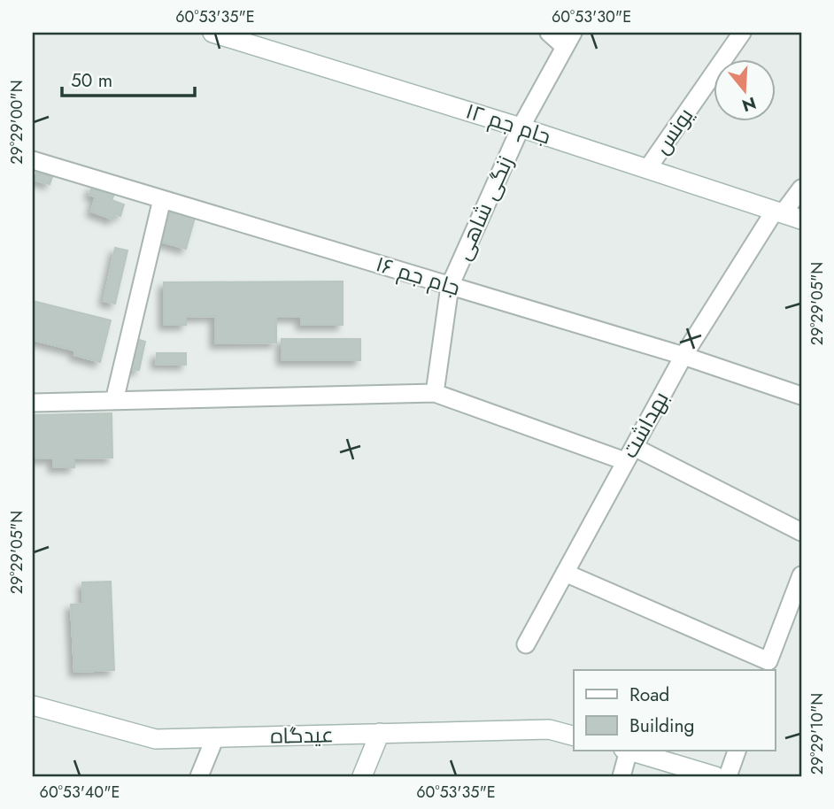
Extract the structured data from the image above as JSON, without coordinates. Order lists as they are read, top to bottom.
{
  "streets": {
    "street": [
      "جام جم ۱۲",
      "یونس",
      "زنگی شاهی",
      "جام جم ۱۶",
      "بهداشت",
      "عیدگاه"
    ]
  },
  "crossings": [
    ["جام جم ۱۲", "یونس"],
    ["جام جم ۱۲", "زنگی شاهی"],
    ["جام جم ۱۲", "بهداشت"],
    ["زنگی شاهی", "جام جم ۱۶"],
    ["جام جم ۱۶", "بهداشت"]
  ],
  "legend": ["Road", "Building"],
  "scale_bar": "50 m",
  "north": "bottom",
  "coordinates": [
    "60°53'35\"E",
    "60°53'30\"E",
    "29°29'00\"N",
    "29°29'05\"N",
    "29°29'10\"N",
    "60°53'40\"E"
  ]
}
